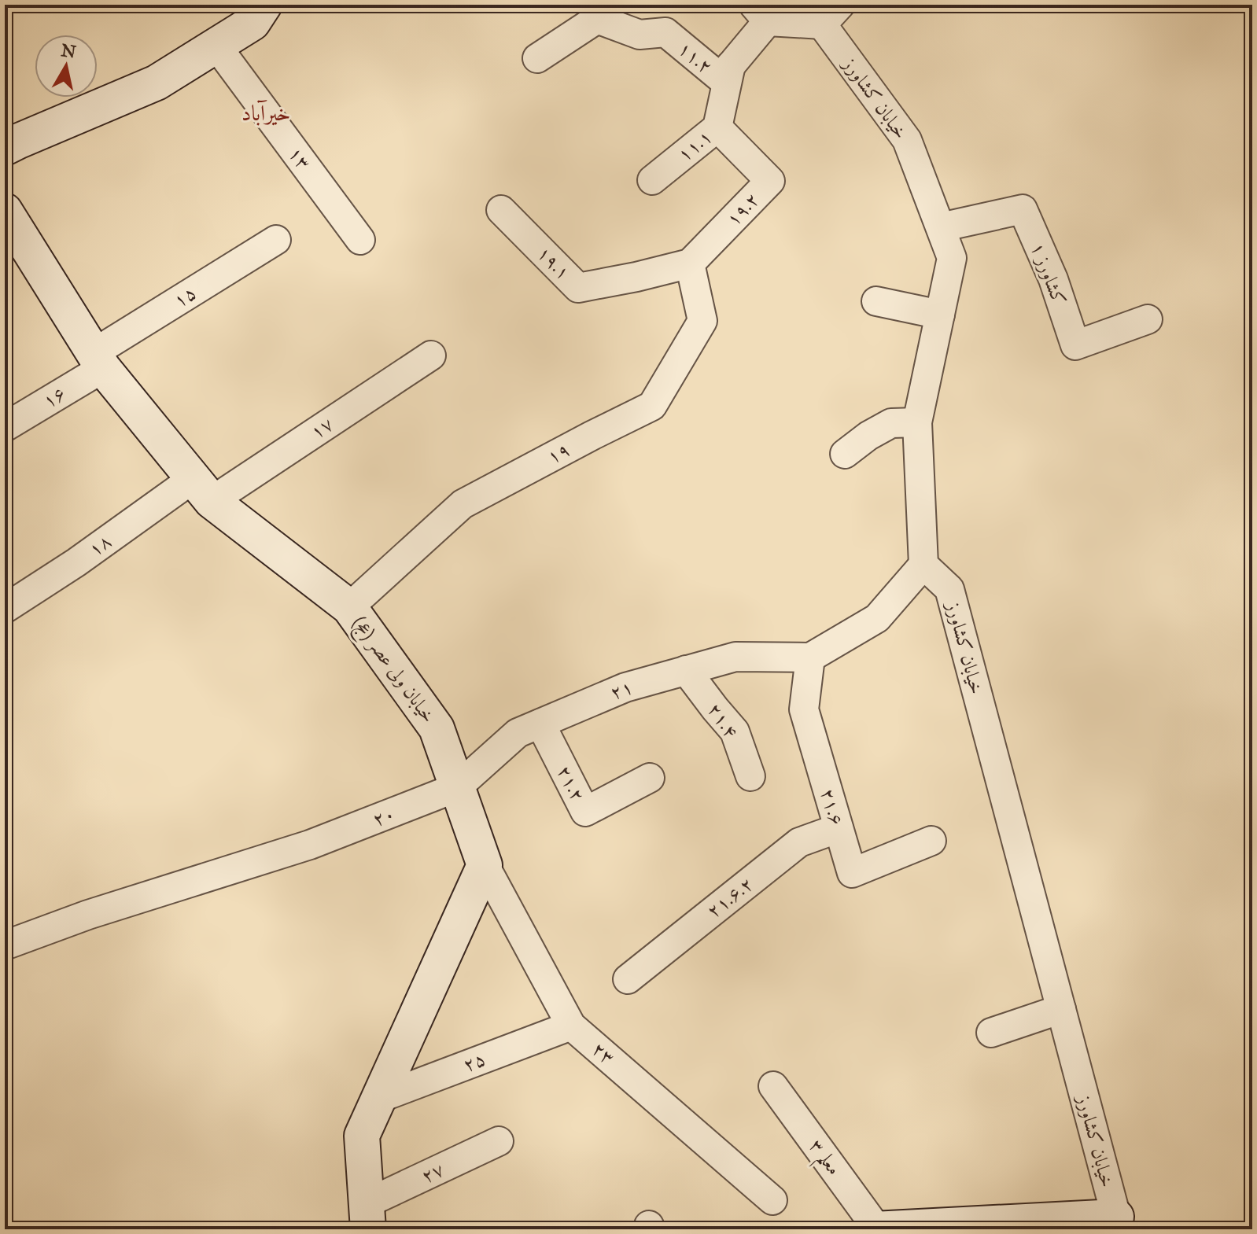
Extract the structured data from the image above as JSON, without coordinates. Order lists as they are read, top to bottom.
{
  "streets": {
    "street": [
      "۱۱.۲",
      "خیابان کشاورز",
      "۱۱.۱",
      "۱۳",
      "۱۹.۲",
      "۱۹.۱",
      "۱ کشاورز",
      "۱۵",
      "۱۶",
      "۱۷",
      "۱۹",
      "۱۸",
      "خیابان ولی عصر (عج)",
      "۲۱",
      "۲۱.۴",
      "۲۱.۲",
      "۲۱.۶",
      "۲۰",
      "۲۱.۶.۲",
      "۲۳",
      "۲۵",
      "۳ معلم",
      "۲۷"
    ]
  },
  "crossings": [
    ["۱۱.۲", "۱۱.۱"],
    ["خیابان کشاورز", "۱ کشاورز"],
    ["۱۱.۱", "۱۹.۲"],
    ["۱۹.۲", "۱۹.۱"],
    ["۱۹.۲", "۱۹"],
    ["۱۹.۱", "۱۹"],
    ["۱۵", "۱۶"],
    ["۱۵", "خیابان ولی عصر (عج)"],
    ["۱۶", "خیابان ولی عصر (عج)"],
    ["۱۷", "۱۸"],
    ["۱۷", "خیابان ولی عصر (عج)"],
    ["۱۹", "خیابان ولی عصر (عج)"],
    ["۱۸", "خیابان ولی عصر (عج)"],
    ["خیابان ولی عصر (عج)", "۲۱"],
    ["خیابان ولی عصر (عج)", "۲۰"],
    ["خیابان ولی عصر (عج)", "۲۳"],
    ["۲۱", "۲۱.۴"],
    ["۲۱", "۲۱.۲"],
    ["۲۱", "۲۱.۶"],
    ["۲۱", "۲۰"],
    ["۲۱.۶", "۲۱.۶.۲"],
    ["۲۳", "۲۵"]
  ],
  "districts": ["خیرآباد"],
  "north": "top"
}
